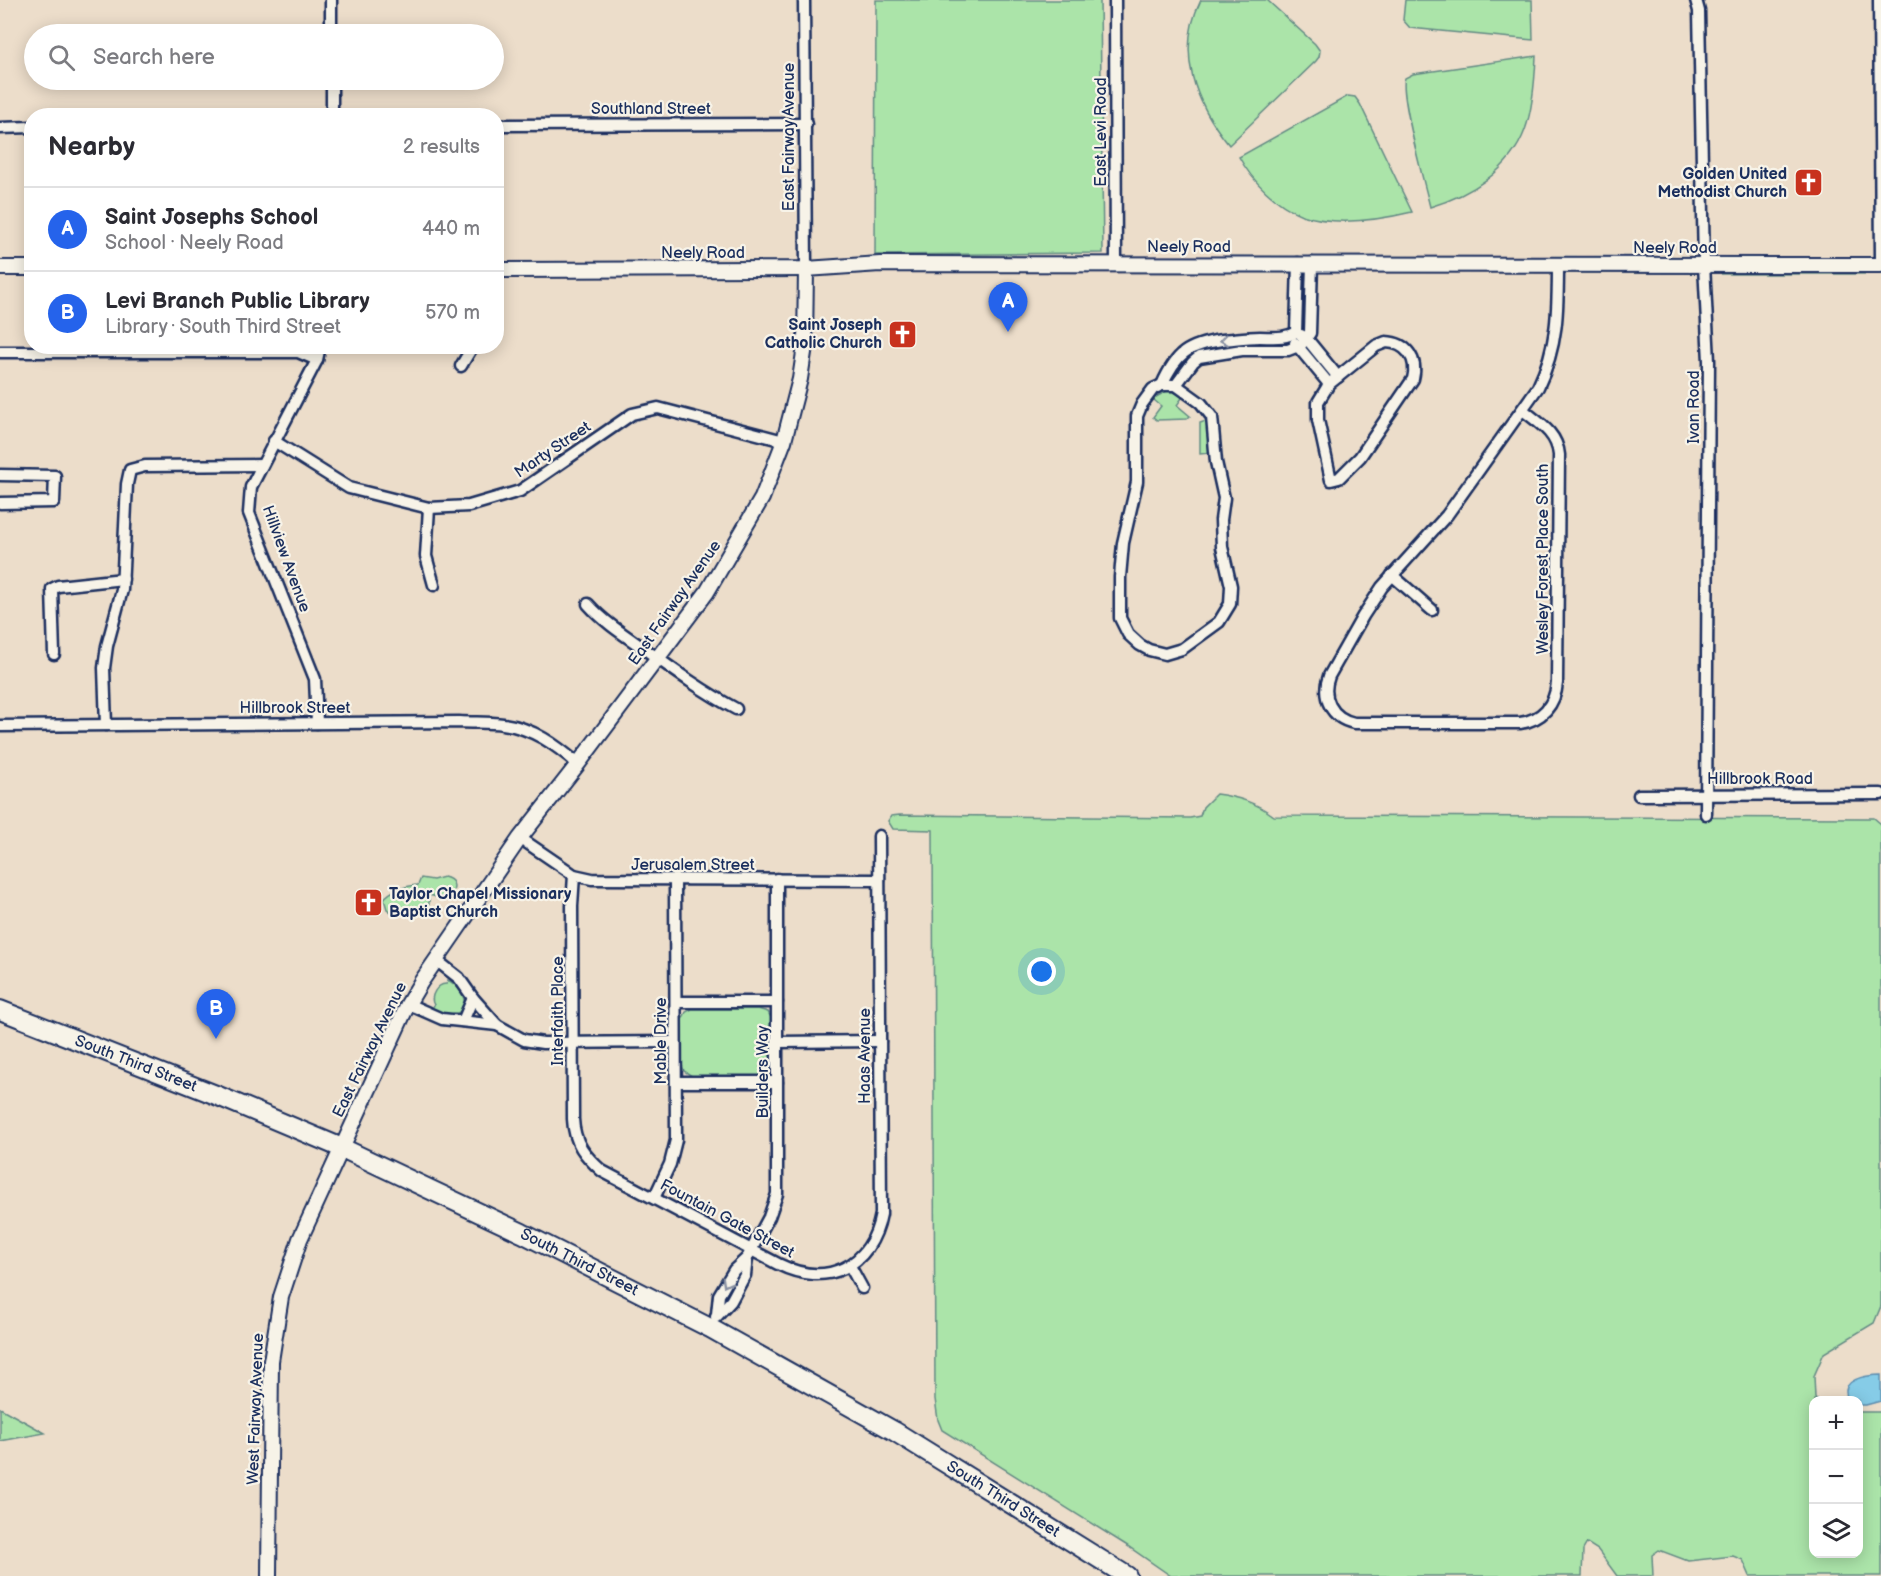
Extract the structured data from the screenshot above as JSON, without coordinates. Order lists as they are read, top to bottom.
{
  "streets": {
    "highway": ["South Third Street"],
    "street": [
      "Southland Street",
      "East Levi Road",
      "East Fairway Avenue",
      "Neely Road",
      "Ivan Road",
      "Marty Street",
      "Hillview Avenue",
      "Wesley Forest Place South",
      "Hillbrook Street",
      "Hillbrook Road",
      "Jerusalem Street",
      "Interfaith Place",
      "Mable Drive",
      "Haas Avenue",
      "Builders Way",
      "Fountain Gate Street",
      "West Fairway Avenue"
    ]
  },
  "crossings": [
    ["Southland Street", "East Fairway Avenue"],
    ["East Levi Road", "Neely Road"],
    ["East Fairway Avenue", "Neely Road"],
    ["East Fairway Avenue", "Marty Street"],
    ["East Fairway Avenue", "Hillbrook Street"],
    ["East Fairway Avenue", "Jerusalem Street"],
    ["East Fairway Avenue", "South Third Street"],
    ["East Fairway Avenue", "West Fairway Avenue"],
    ["Neely Road", "Ivan Road"],
    ["Ivan Road", "Hillbrook Road"],
    ["Marty Street", "Hillview Avenue"],
    ["Hillview Avenue", "Hillbrook Street"],
    ["Jerusalem Street", "Interfaith Place"],
    ["Jerusalem Street", "Mable Drive"],
    ["Jerusalem Street", "Haas Avenue"],
    ["Jerusalem Street", "Builders Way"],
    ["Interfaith Place", "Fountain Gate Street"],
    ["Mable Drive", "Fountain Gate Street"],
    ["Haas Avenue", "Fountain Gate Street"],
    ["South Third Street", "Builders Way"],
    ["South Third Street", "West Fairway Avenue"],
    ["Builders Way", "Fountain Gate Street"]
  ],
  "places": {
    "church": ["Golden United Methodist Church", "Saint Joseph Catholic Church", "Taylor Chapel Missionary Baptist Church"]
  },
  "page": {
    "search": "Search here",
    "heading": ["Nearby", "2 results"],
    "list": [
      {
        "mark": "A",
        "name": "Saint Josephs School",
        "note": "School · Neely Road",
        "value": "440 m"
      },
      {
        "mark": "B",
        "name": "Levi Branch Public Library",
        "note": "Library · South Third Street",
        "value": "570 m"
      }
    ],
    "pins": ["A", "B"],
    "map_buttons": ["+", "−"]
  }
}
